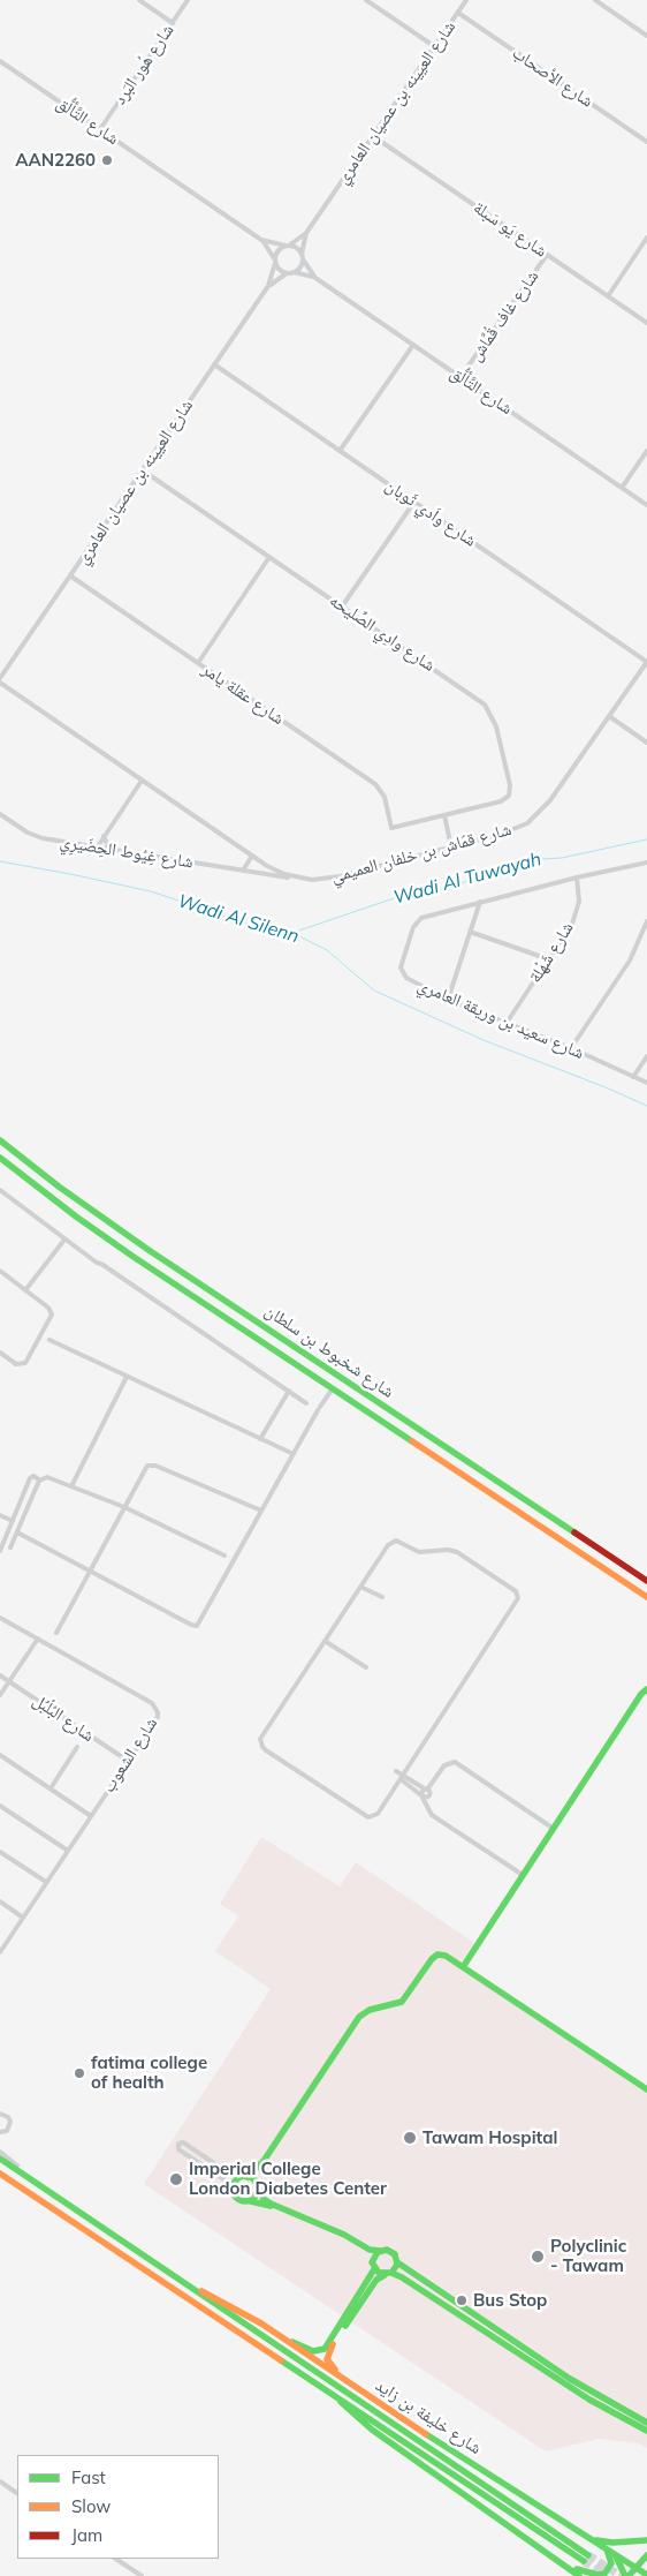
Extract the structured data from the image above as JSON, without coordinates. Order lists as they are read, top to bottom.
{
  "streets": {
    "main road": ["شارع شخبوط بن سلطان", "شارع خليفة بن زايد"],
    "street": [
      "شارع هُور البَرد",
      "شارع الأصحاب",
      "شارع العيينه بن عصيان العامري",
      "شارع التَّألُّق",
      "شارع يَو سَبلة",
      "شارع غاف قُمَّاش",
      "شارع واَدي ثَوبان",
      "شارع وادِي الصِّليحه",
      "شارع عقلة يامر",
      "شارع غِيُوط الحِضَيرِي",
      "شارع قمّاش بن خلفان العميمي",
      "شارع شَهْلة",
      "شارع سعيد بن وريقة العامري",
      "شارع البُلْبُل",
      "شارع الشعوب"
    ]
  },
  "crossings": [
    ["شارع هُور البَرد", "شارع التَّألُّق"],
    ["شارع الأصحاب", "شارع العيينه بن عصيان العامري"],
    ["شارع العيينه بن عصيان العامري", "شارع التَّألُّق"],
    ["شارع العيينه بن عصيان العامري", "شارع يَو سَبلة"],
    ["شارع العيينه بن عصيان العامري", "شارع واَدي ثَوبان"],
    ["شارع العيينه بن عصيان العامري", "شارع وادِي الصِّليحه"],
    ["شارع العيينه بن عصيان العامري", "شارع عقلة يامر"],
    ["شارع التَّألُّق", "شارع غاف قُمَّاش"],
    ["شارع يَو سَبلة", "شارع غاف قُمَّاش"],
    ["شارع واَدي ثَوبان", "شارع قمّاش بن خلفان العميمي"],
    ["شارع وادِي الصِّليحه", "شارع عقلة يامر"],
    ["شارع غِيُوط الحِضَيرِي", "شارع قمّاش بن خلفان العميمي"],
    ["شارع شَهْلة", "شارع سعيد بن وريقة العامري"],
    ["شارع البُلْبُل", "شارع الشعوب"]
  ],
  "water": ["Wadi Al Tuwayah", "Wadi Al Silenn"],
  "places": [
    "AAN2260",
    "fatima college of health",
    "Tawam Hospital",
    "Imperial College London Diabetes Center",
    "Polyclinic - Tawam",
    "Bus Stop"
  ],
  "legend": ["Fast", "Slow", "Jam"]
}
